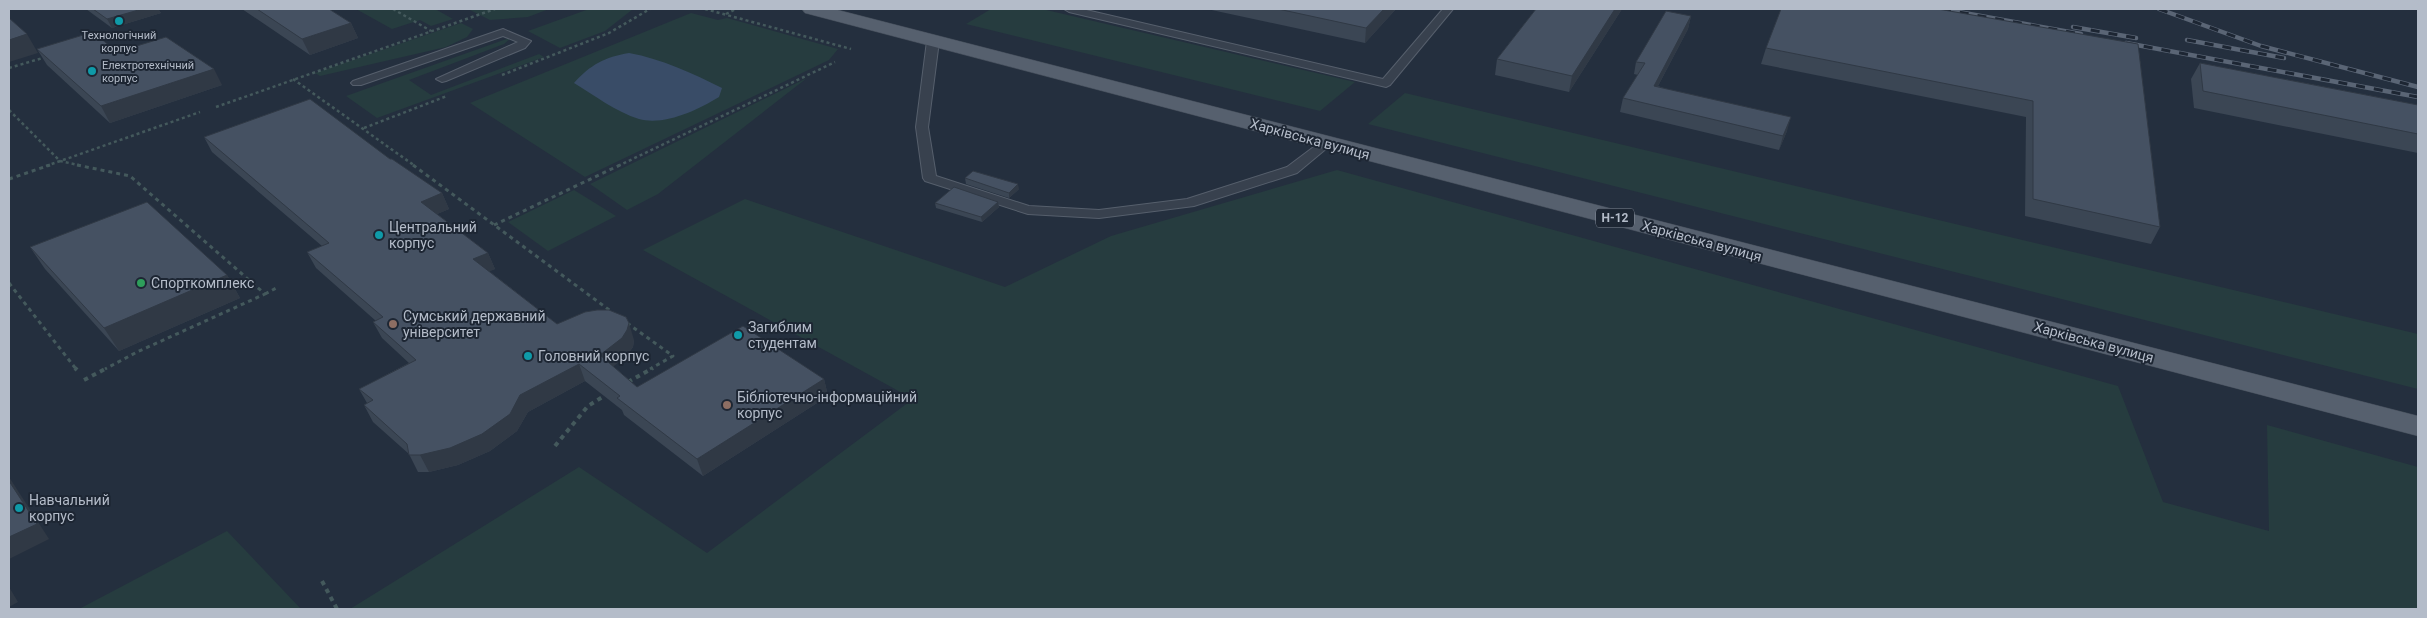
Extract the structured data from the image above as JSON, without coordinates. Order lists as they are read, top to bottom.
{
  "streets": {
    "main road": ["Харківська вулиця", "Н-12"]
  },
  "places": [
    "Технологічний корпус",
    "Електротехнічний корпус",
    "Центральний корпус",
    "Спорткомплекс",
    "Сумський державний університет",
    "Загиблим студентам",
    "Головний корпус",
    "Бібліотечно-інформаційний корпус",
    "Навчальний корпус"
  ]
}
